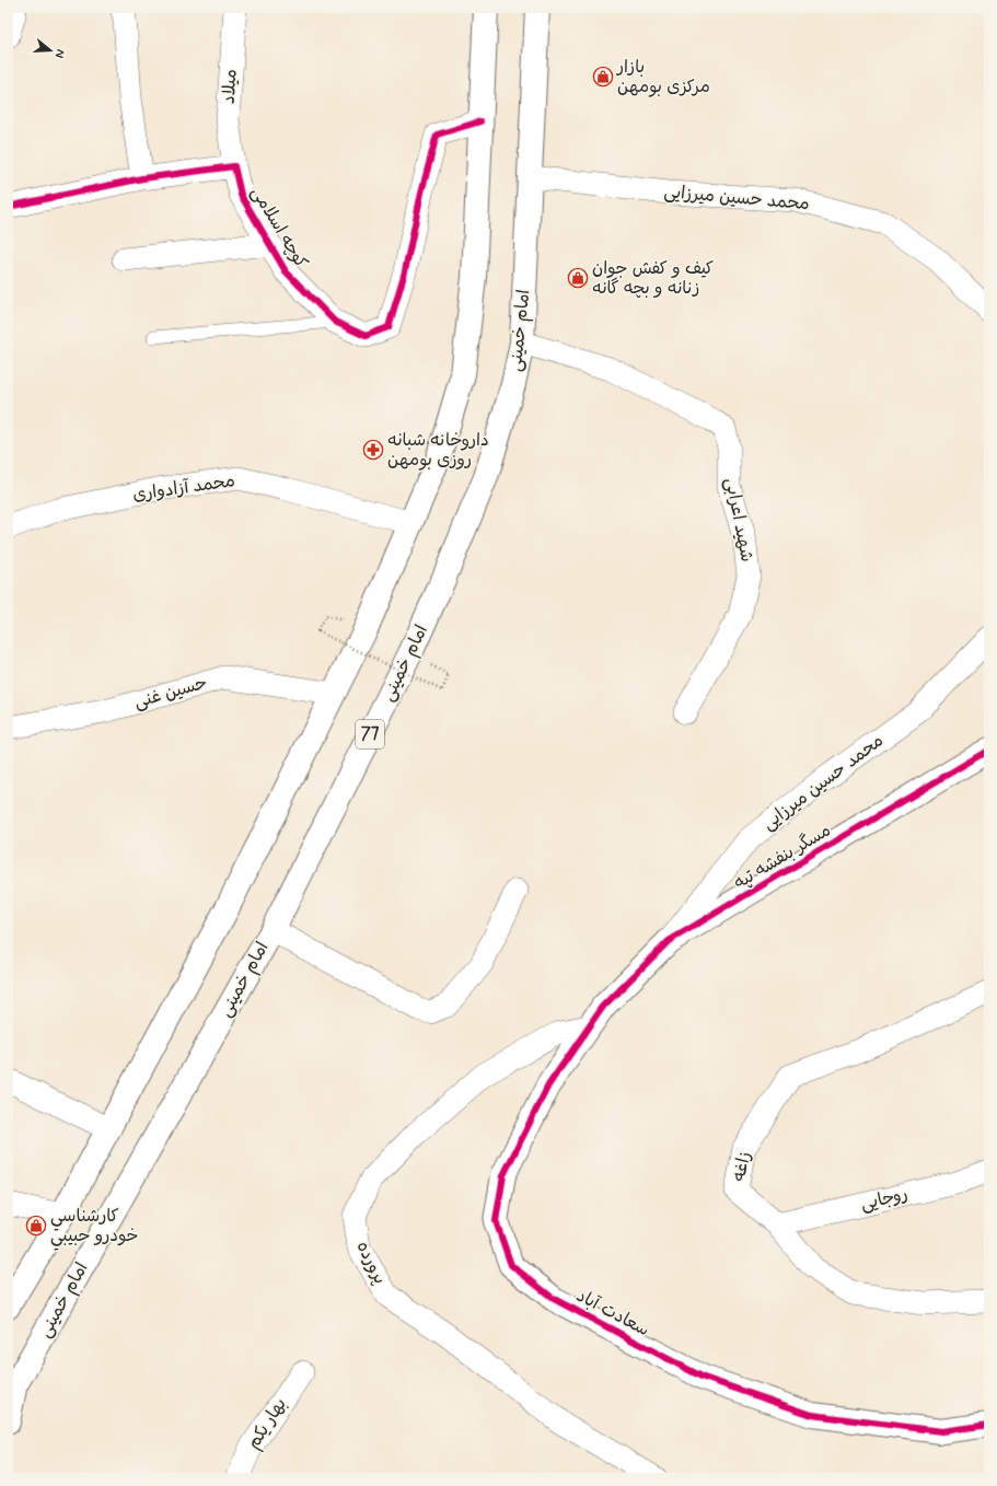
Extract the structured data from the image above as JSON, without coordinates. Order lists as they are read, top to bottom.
{
  "streets": {
    "main road": [
      "امام خمینی",
      "77",
      "مسگر بنفشه تپه",
      "سعادت آباد"
    ],
    "street": [
      "میلاد",
      "محمد حسین میرزایی",
      "کوچه اسلامی",
      "محمد آزادواری",
      "شهید اعرابی",
      "حسین غنی",
      "زاغه",
      "روجایی",
      "پرورده",
      "بهار یکم"
    ]
  },
  "crossings": [
    ["میلاد", "کوچه اسلامی"],
    ["محمد حسین میرزایی", "امام خمینی"],
    ["محمد حسین میرزایی", "مسگر بنفشه تپه"],
    ["امام خمینی", "شهید اعرابی"],
    ["مسگر بنفشه تپه", "سعادت آباد"],
    ["زاغه", "روجایی"],
    ["پرورده", "سعادت آباد"]
  ],
  "places": {
    "shop": ["بازار مرکزی بومهن", "کیف و کفش جوان زنانه و بچه گانه", "كارشناسي خودرو حبيبي"],
    "pharmacy": ["داروخانه شبانه روزی بومهن"]
  },
  "north": "right"
}
